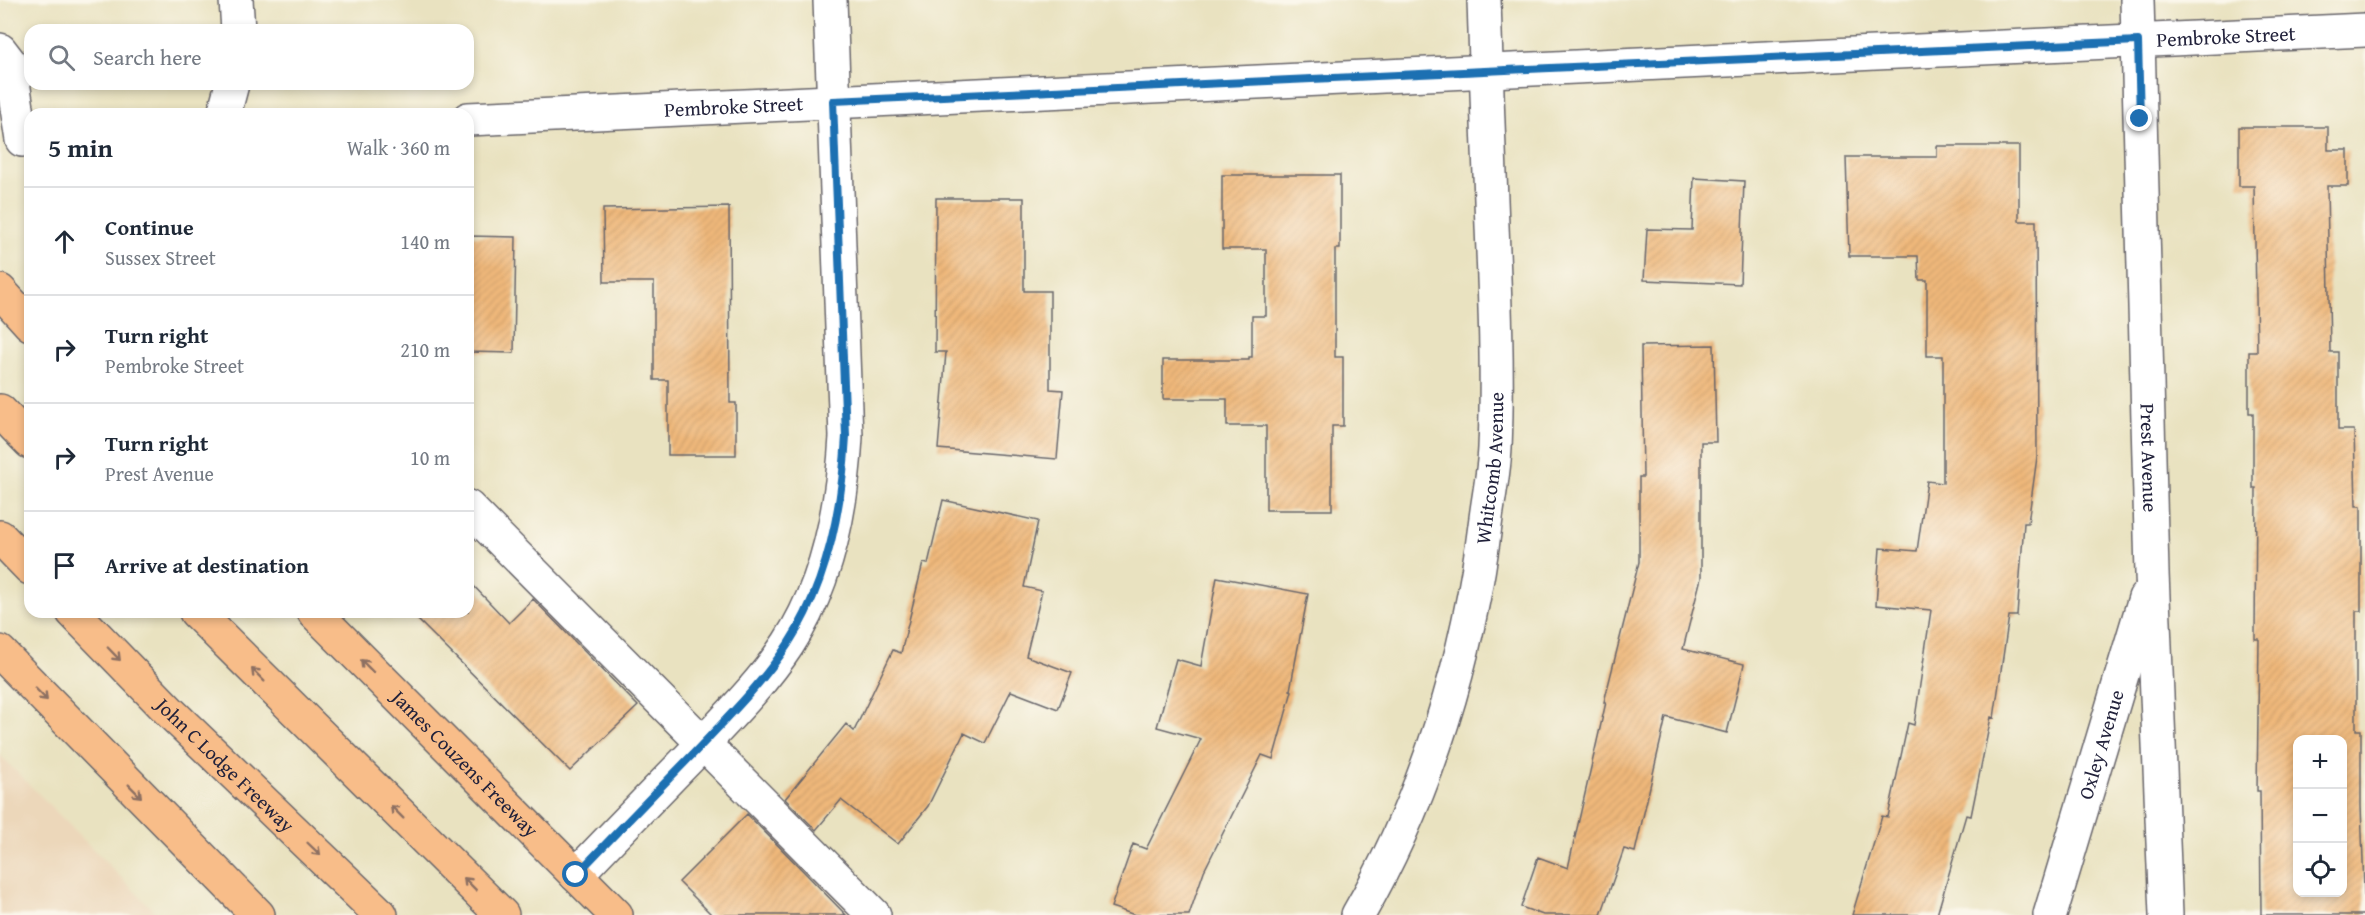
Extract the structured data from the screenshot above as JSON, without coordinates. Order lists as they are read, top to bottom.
{
  "streets": {
    "main road": ["John C Lodge Freeway", "James Couzens Freeway"],
    "street": [
      "Pembroke Street",
      "Prest Avenue",
      "Whitcomb Avenue",
      "Oxley Avenue"
    ]
  },
  "crossings": [
    ["Pembroke Street", "Prest Avenue"],
    ["Pembroke Street", "Whitcomb Avenue"],
    ["Prest Avenue", "Oxley Avenue"]
  ],
  "page": {
    "search": "Search here",
    "heading": ["5 min", "Walk · 360 m"],
    "list": [
      ["Continue", "Sussex Street", "140 m"],
      ["Turn right", "Pembroke Street", "210 m"],
      ["Turn right", "Prest Avenue", "10 m"],
      "Arrive at destination"
    ],
    "map_buttons": ["+", "−"]
  }
}
